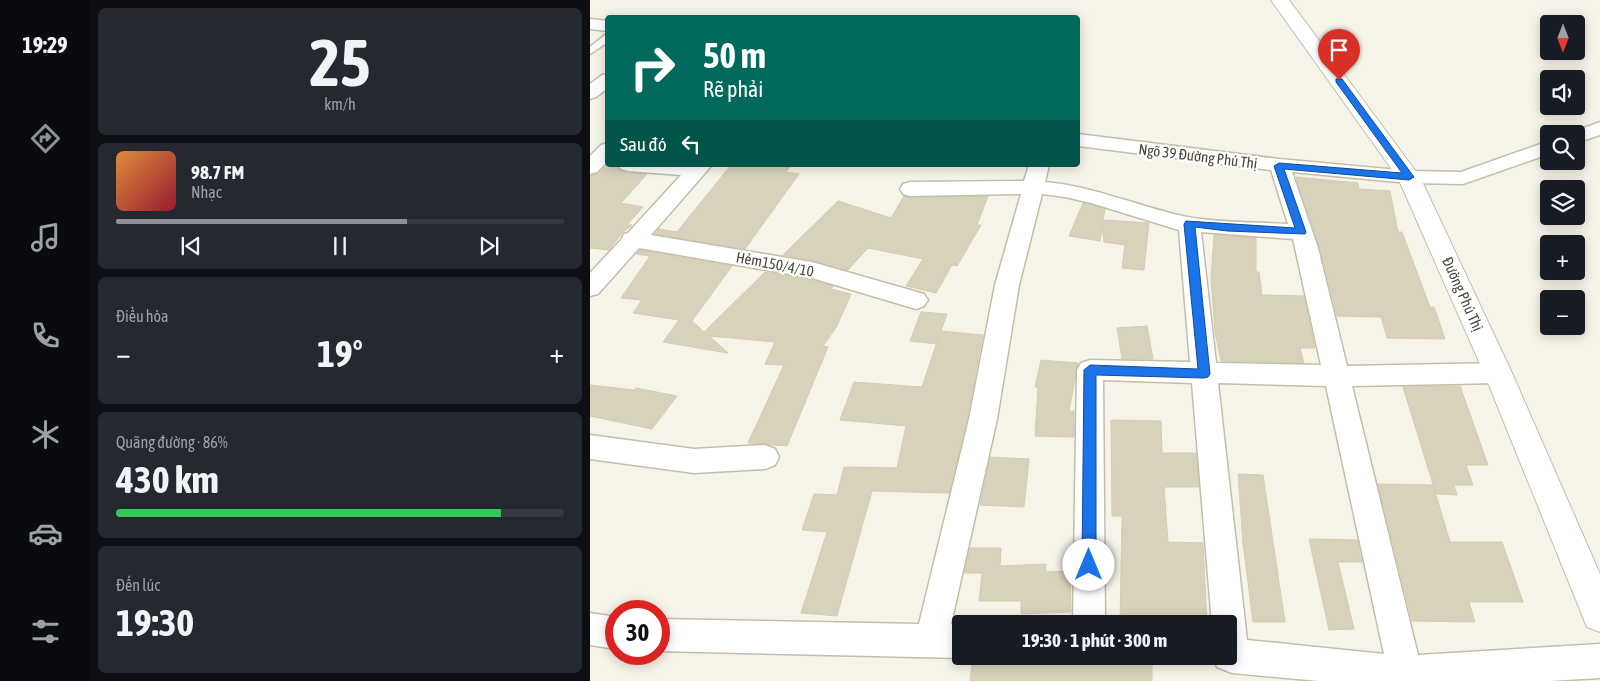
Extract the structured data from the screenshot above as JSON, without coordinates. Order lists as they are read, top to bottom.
{
  "streets": {
    "street": ["Ngõ 39 Đường Phú Thị", "Hẻm150/4/10", "Đường Phú Thị"]
  },
  "crossings": [
    ["Ngõ 39 Đường Phú Thị", "Đường Phú Thị"]
  ],
  "north": "bottom",
  "page": {
    "tabs": "19:29",
    "tile": [
      ["25", "km/h"],
      "Điều hòa",
      ["Quãng đường · 86%", "430 km"],
      ["Đến lúc", "19:30"]
    ],
    "map_buttons": ["+", "−"],
    "turn": ["50 m", "Rẽ phải"],
    "then": "Sau đó",
    "song": ["98.7 FM", "Nhạc"],
    "heat": ["−", "19°", "+"],
    "limit": "30",
    "trip": "19:30 · 1 phút · 300 m"
  }
}
